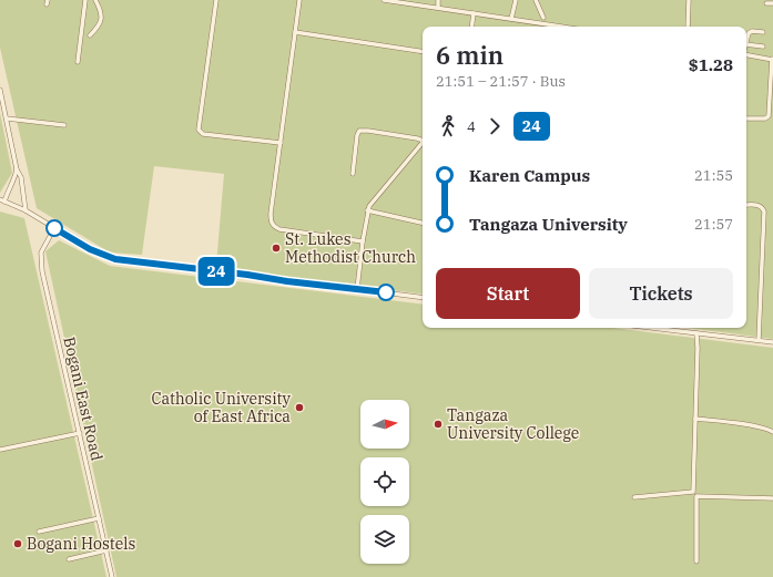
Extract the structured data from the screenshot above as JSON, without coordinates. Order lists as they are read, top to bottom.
{
  "streets": {
    "street": ["Bogani East Road"]
  },
  "places": [
    "St. Lukes Methodist Church",
    "Catholic University of East Africa",
    "Tangaza University College",
    "Bogani Hostels"
  ],
  "lines": ["bus line 24"],
  "north": "right",
  "page": {
    "on_map": "24",
    "heading": ["6 min", "21:51 – 21:57 · Bus", "$1.28"],
    "legs": ["4", "24"],
    "list": [
      {
        "name": "Karen Campus",
        "value": "21:55"
      },
      {
        "name": "Tangaza University",
        "value": "21:57"
      }
    ],
    "buttons": ["Start", "Tickets"]
  }
}
